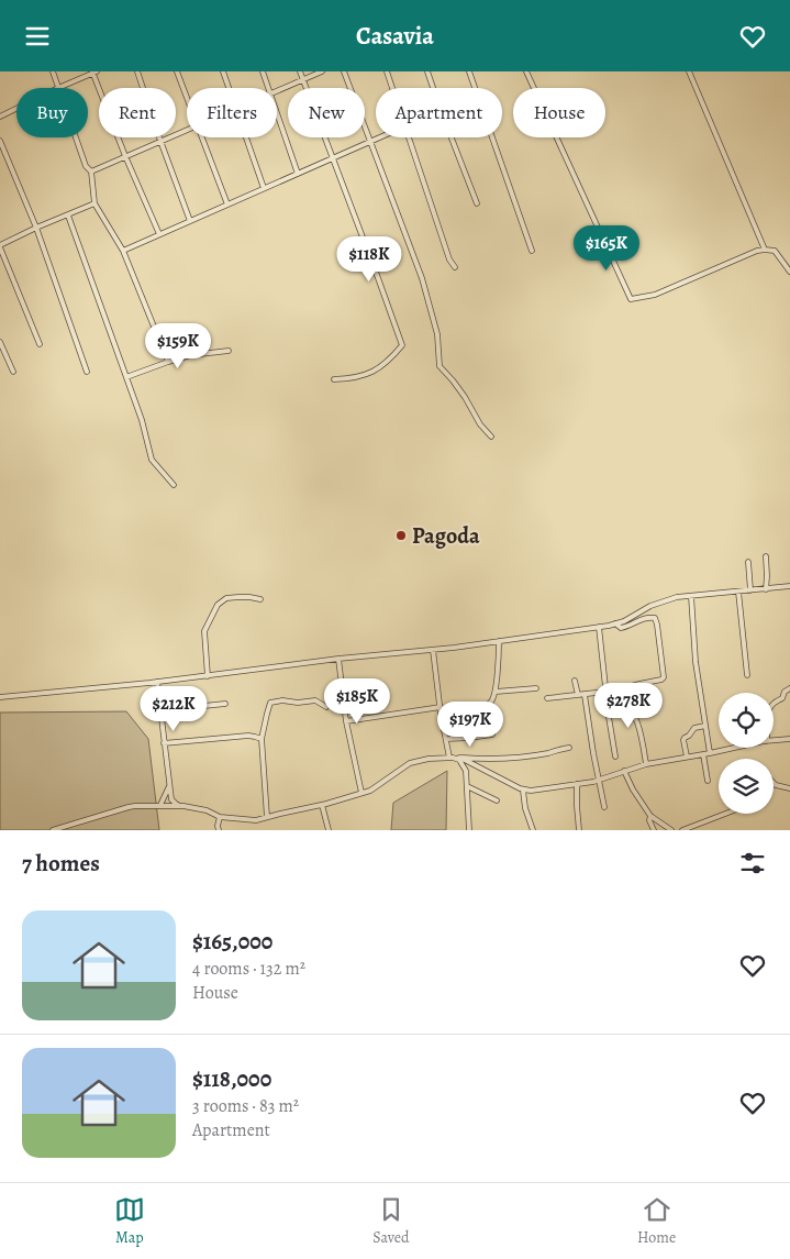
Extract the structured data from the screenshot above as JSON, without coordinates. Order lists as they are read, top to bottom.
{
  "places": ["Pagoda"],
  "page": {
    "header": "Casavia",
    "chip": [
      "Buy",
      "Rent",
      "Filters",
      "New",
      "Apartment",
      "House"
    ],
    "price": [
      "$165K",
      "$118K",
      "$159K",
      "$185K",
      "$278K",
      "$212K",
      "$197K"
    ],
    "heading": "7 homes",
    "list": [
      {
        "name": "$165,000",
        "note": "4 rooms · 132 m² · House"
      },
      {
        "name": "$118,000",
        "note": "3 rooms · 83 m² · Apartment"
      }
    ],
    "tabs": ["Map", "Saved", "Home"]
  }
}
